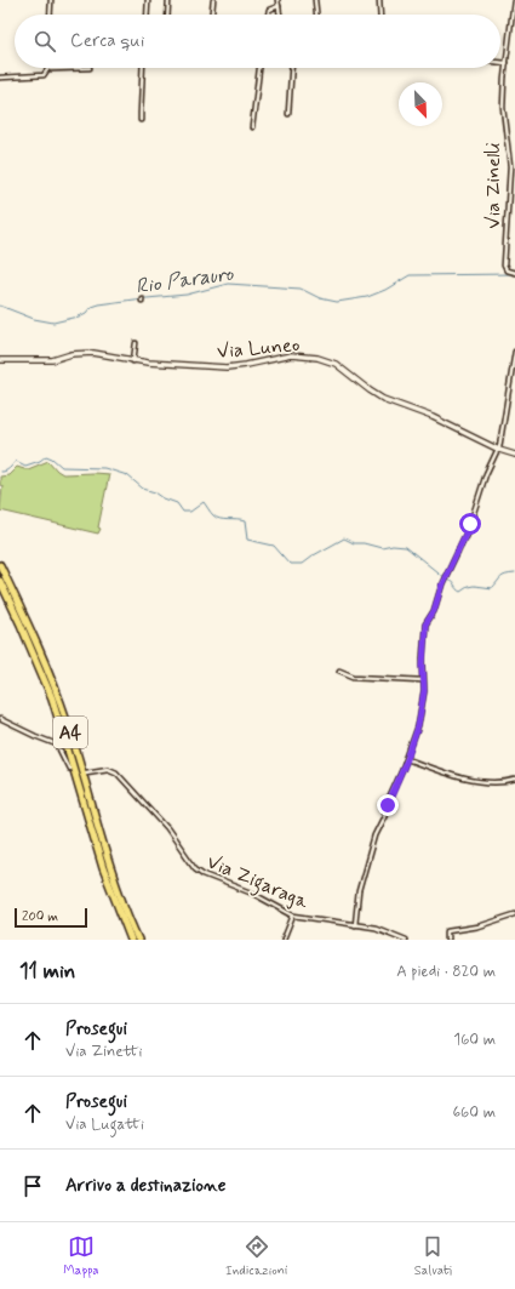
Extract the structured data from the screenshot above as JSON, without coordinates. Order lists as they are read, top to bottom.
{
  "streets": {
    "highway": ["A4"],
    "street": ["Via Zinelli", "Via Luneo", "Via Zigaraga"]
  },
  "water": ["Rio Parauro"],
  "scale_bar": "200 m",
  "north": "bottom right",
  "page": {
    "search": "Cerca qui",
    "scale": "200 m",
    "heading": ["11 min", "A piedi · 820 m"],
    "list": [
      ["Prosegui", "Via Zinetti", "160 m"],
      ["Prosegui", "Via Lugatti", "660 m"],
      "Arrivo a destinazione"
    ],
    "nav": ["Mappa", "Indicazioni", "Salvati"]
  }
}
